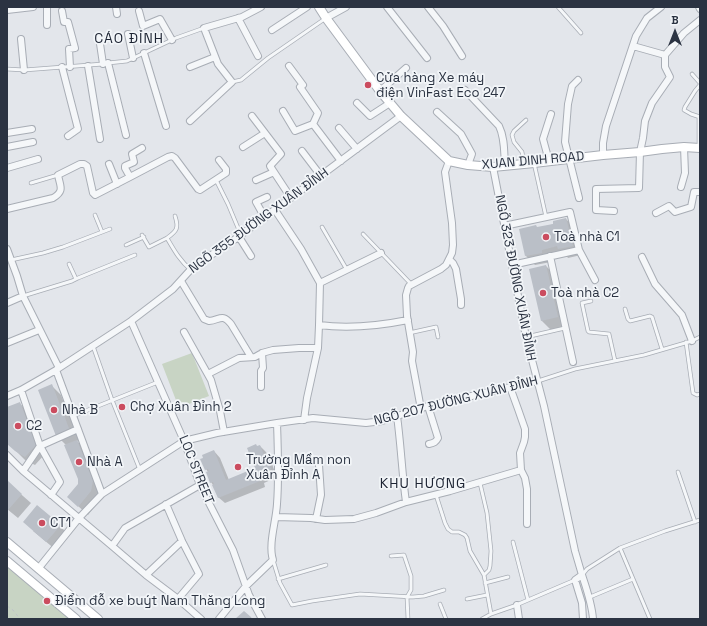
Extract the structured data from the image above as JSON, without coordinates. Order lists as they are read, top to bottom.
{
  "streets": {
    "street": [
      "XUAN DINH ROAD",
      "NGÕ 355 ĐƯỜNG XUÂN ĐỈNH",
      "NGÕ 323 ĐƯỜNG XUÂN ĐỈNH",
      "NGÕ 207 ĐƯỜNG XUÂN ĐỈNH",
      "LOC STREET"
    ]
  },
  "crossings": [
    ["XUAN DINH ROAD", "NGÕ 323 ĐƯỜNG XUÂN ĐỈNH"],
    ["NGÕ 355 ĐƯỜNG XUÂN ĐỈNH", "LOC STREET"],
    ["NGÕ 323 ĐƯỜNG XUÂN ĐỈNH", "NGÕ 207 ĐƯỜNG XUÂN ĐỈNH"],
    ["NGÕ 207 ĐƯỜNG XUÂN ĐỈNH", "LOC STREET"]
  ],
  "districts": ["CÁO ĐỈNH", "KHU HƯƠNG"],
  "places": [
    "Cửa hàng Xe máy điện VinFast Eco 247",
    "Toà nhà C1",
    "Toà nhà C2",
    "Chợ Xuân Đỉnh 2",
    "Nhà B",
    "C2",
    "Nhà A",
    "Trường Mầm non Xuân Đỉnh A",
    "CT1",
    "Điểm đỗ xe buýt Nam Thăng Long"
  ],
  "north": "top"
}
